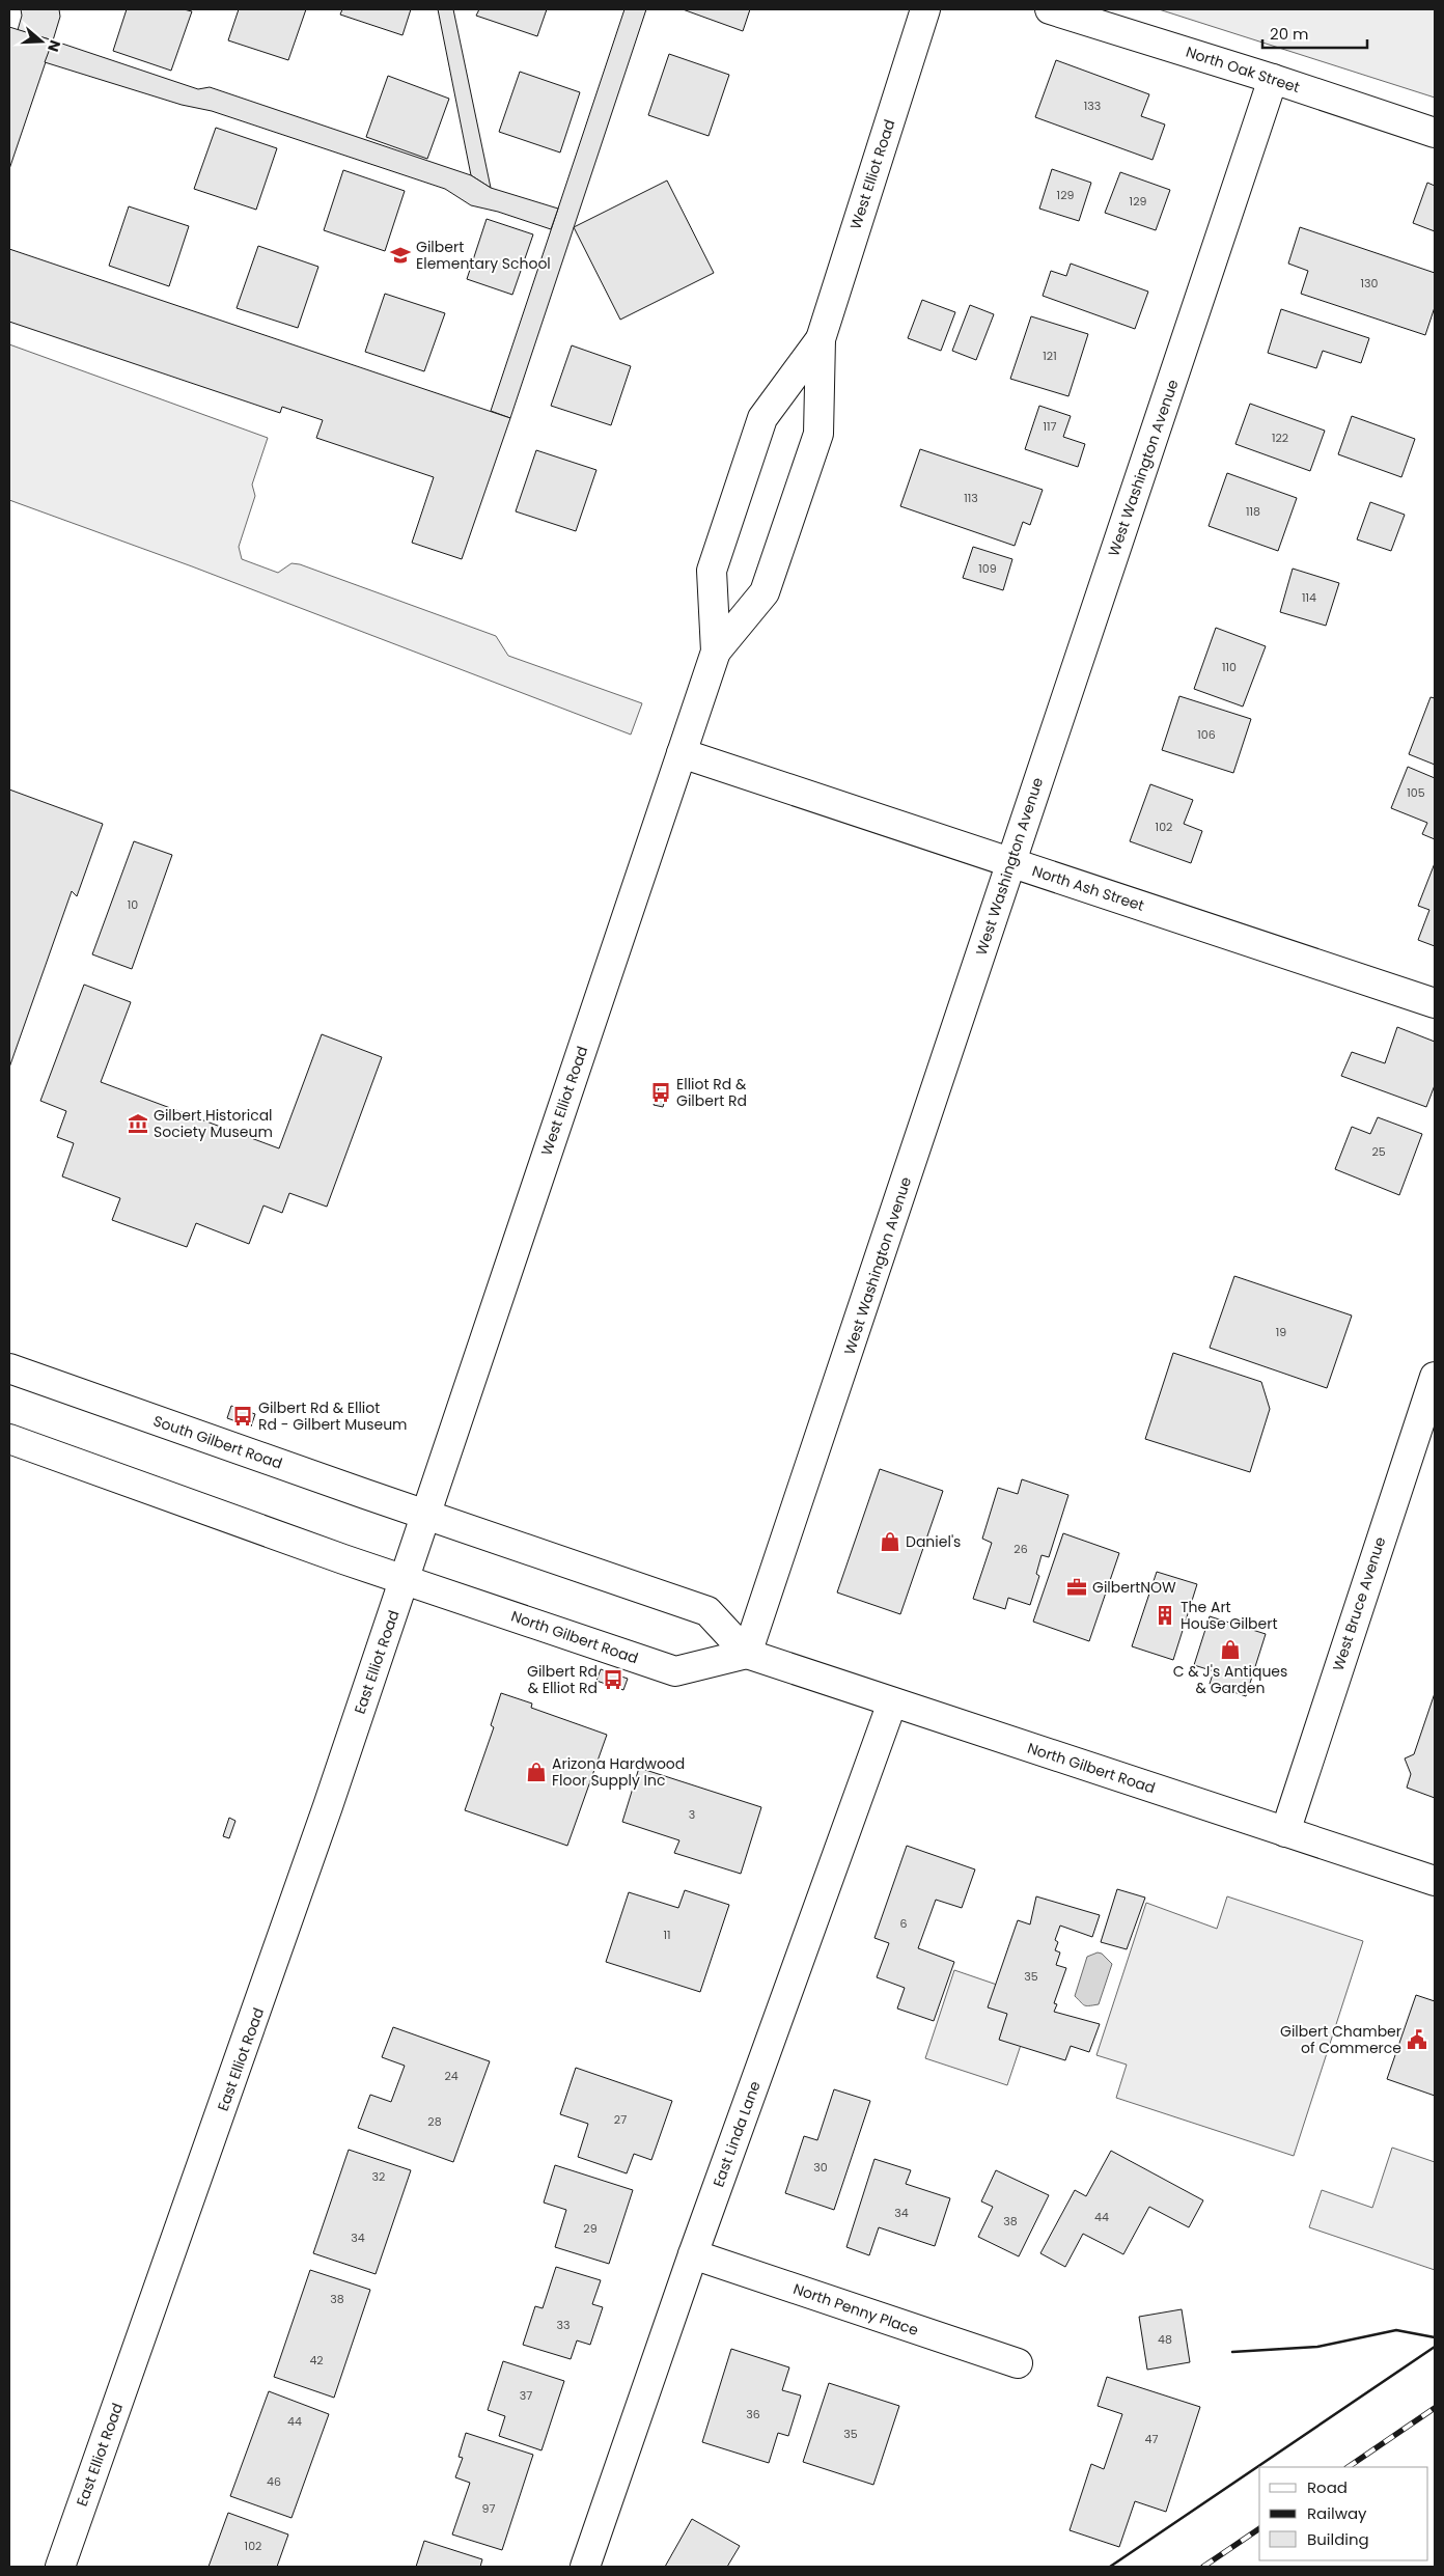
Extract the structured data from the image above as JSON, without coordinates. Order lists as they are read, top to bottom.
{
  "streets": {
    "main road": [
      "North Oak Street",
      "West Elliot Road",
      "West Washington Avenue",
      "North Ash Street",
      "South Gilbert Road",
      "West Bruce Avenue",
      "North Gilbert Road",
      "East Elliot Road",
      "East Linda Lane",
      "North Penny Place"
    ]
  },
  "crossings": [
    ["North Oak Street", "West Washington Avenue"],
    ["West Elliot Road", "North Ash Street"],
    ["West Elliot Road", "South Gilbert Road"],
    ["West Elliot Road", "North Gilbert Road"],
    ["West Elliot Road", "East Elliot Road"],
    ["West Washington Avenue", "North Ash Street"],
    ["West Washington Avenue", "North Gilbert Road"],
    ["South Gilbert Road", "North Gilbert Road"],
    ["West Bruce Avenue", "North Gilbert Road"],
    ["North Gilbert Road", "East Elliot Road"],
    ["North Gilbert Road", "East Linda Lane"],
    ["East Linda Lane", "North Penny Place"]
  ],
  "places": {
    "school or university": ["Gilbert Elementary School"],
    "bus stop": ["Elliot Rd & Gilbert Rd", "Gilbert Rd & Elliot Rd - Gilbert Museum", "Gilbert Rd & Elliot Rd"],
    "museum": ["Gilbert Historical Society Museum"],
    "shop": ["Daniel's", "C & J's Antiques & Garden", "Arizona Hardwood Floor Supply Inc"],
    "office": ["GilbertNOW"],
    "building": ["The Art House Gilbert"],
    "public building": ["Gilbert Chamber of Commerce"]
  },
  "house_numbers": [
    "133",
    "129",
    "129",
    "130",
    "121",
    "117",
    "122",
    "113",
    "118",
    "109",
    "114",
    "110",
    "106",
    "105",
    "102",
    "10",
    "25",
    "19",
    "26",
    "3",
    "6",
    "11",
    "35",
    "24",
    "27",
    "28",
    "30",
    "32",
    "34",
    "44",
    "38",
    "29",
    "34",
    "38",
    "33",
    "48",
    "42",
    "37",
    "36",
    "44",
    "35",
    "47",
    "46",
    "97",
    "102"
  ],
  "legend": ["Road", "Railway", "Building"],
  "scale_bar": "20 m",
  "north": "right"
}
